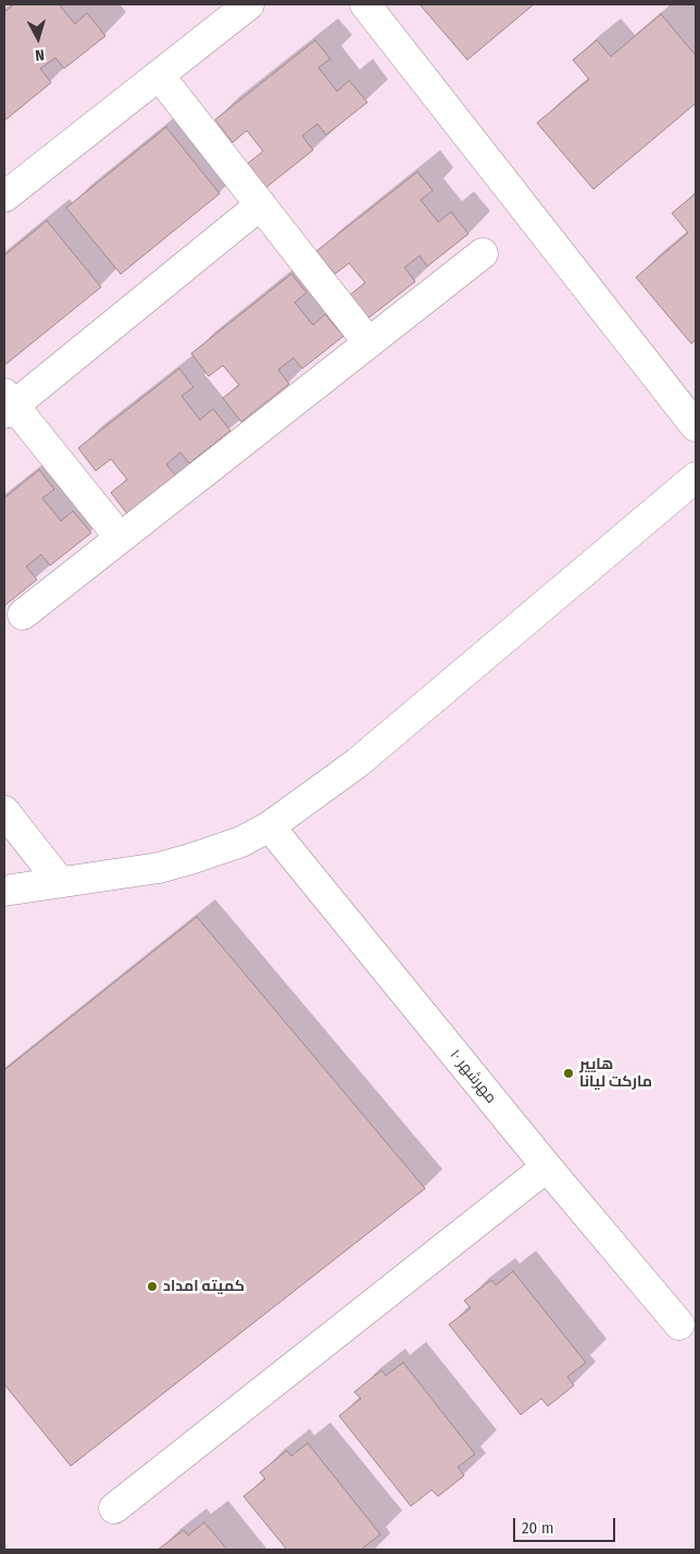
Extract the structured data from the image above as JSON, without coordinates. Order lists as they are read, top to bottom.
{
  "streets": {
    "street": ["مهرشهر ۱۰"]
  },
  "places": ["هایپر مارکت لیانا", "کمیته امداد"],
  "scale_bar": "20 m",
  "north": "bottom"
}
